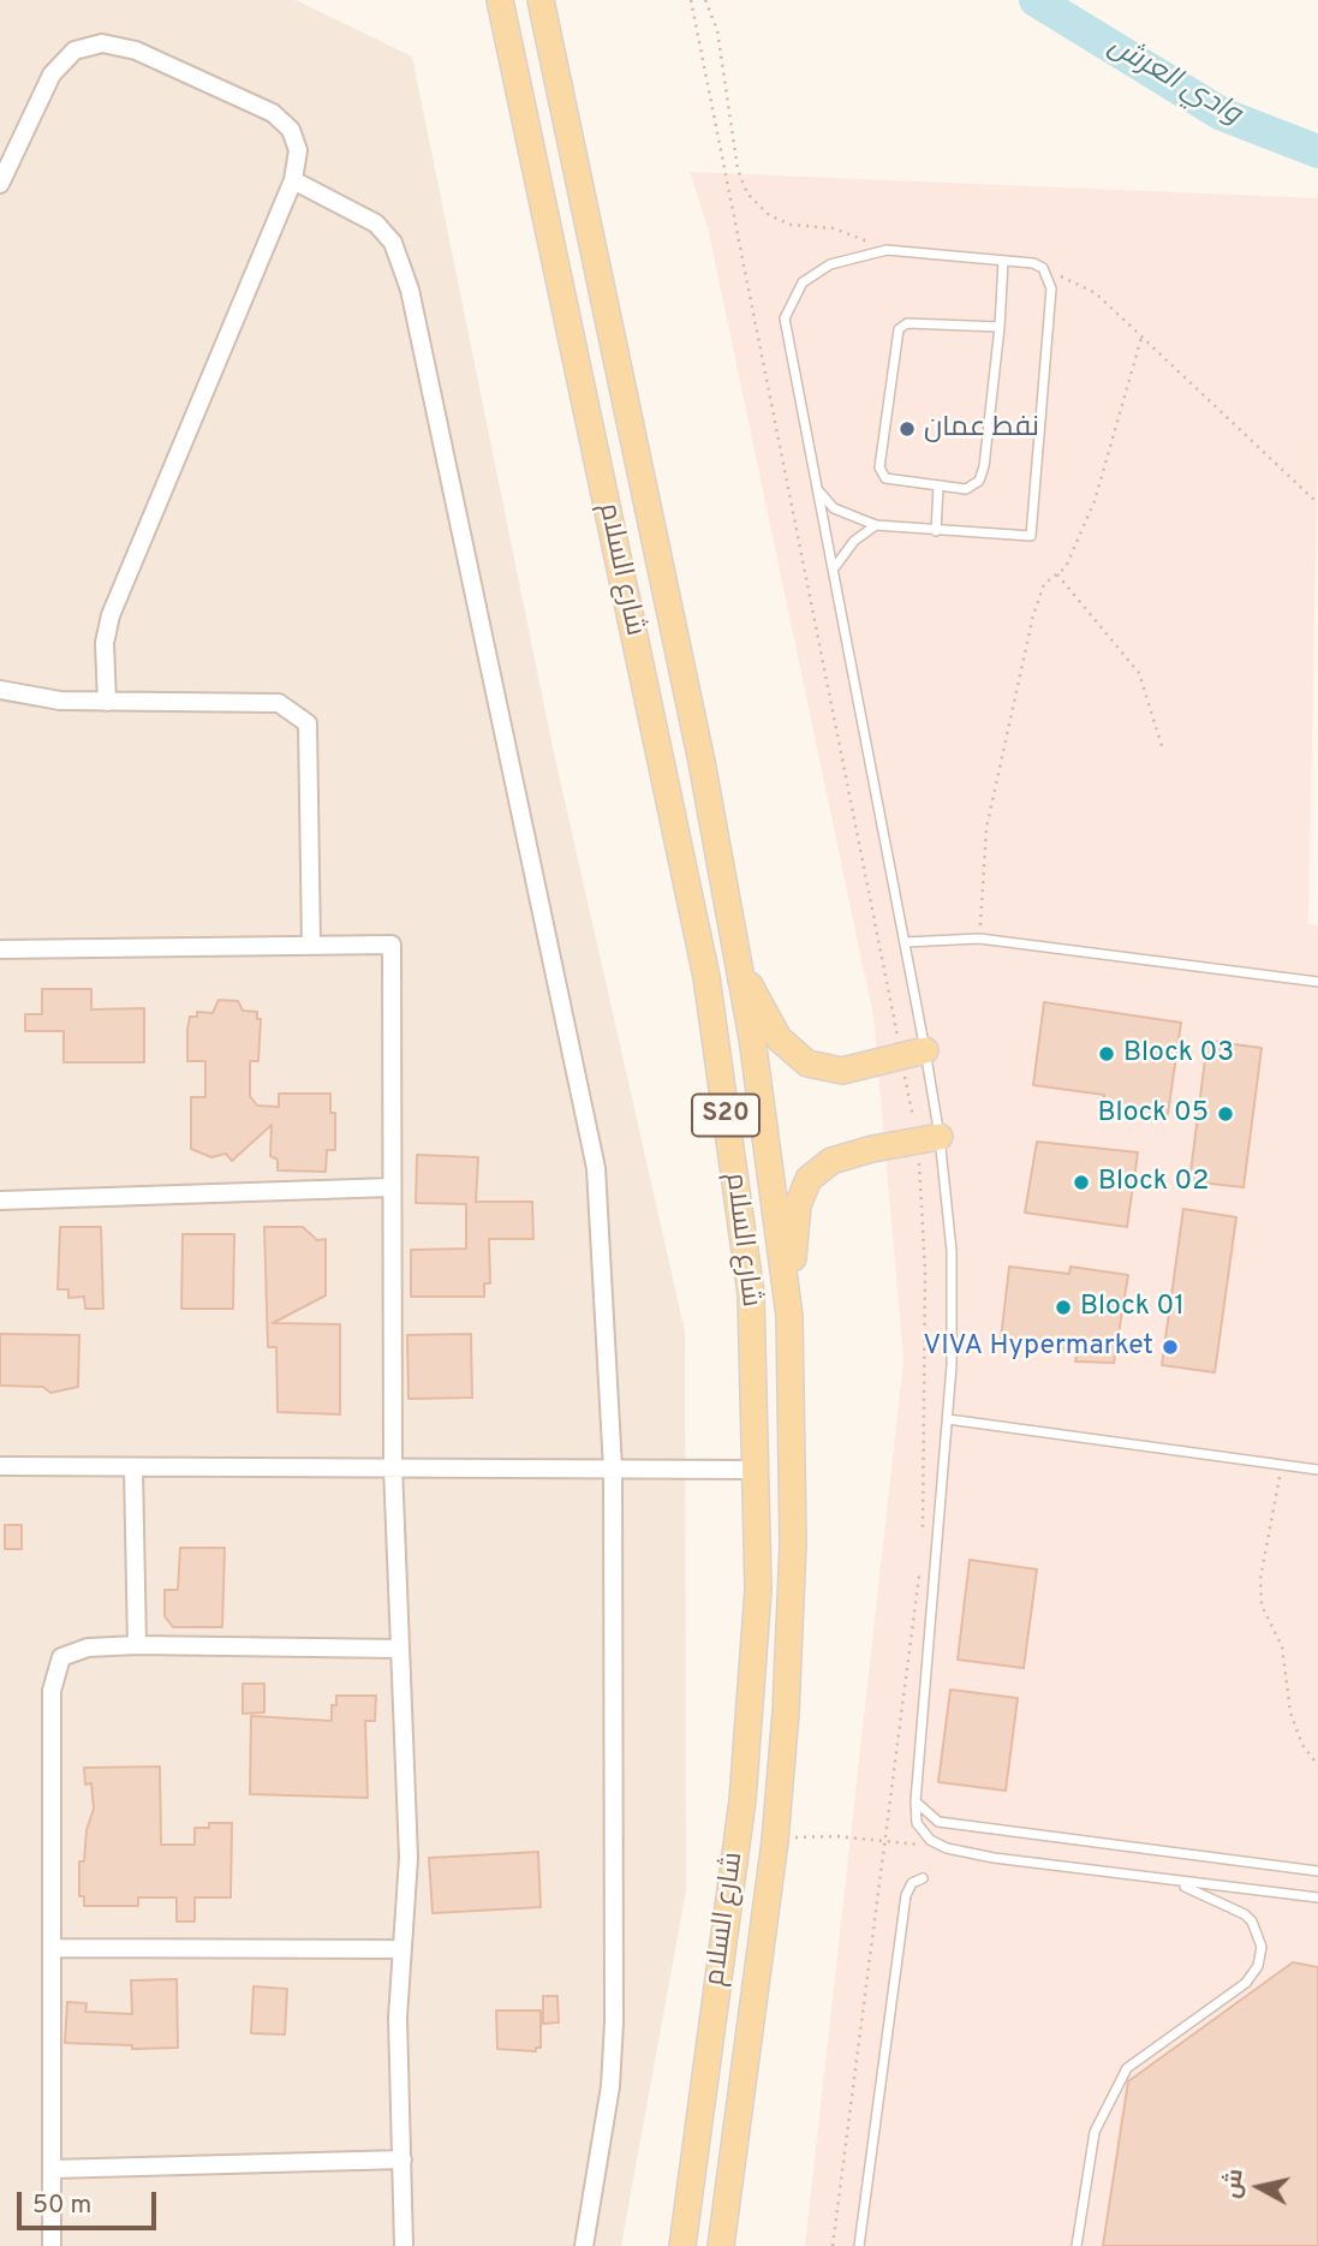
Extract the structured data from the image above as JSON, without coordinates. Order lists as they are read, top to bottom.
{
  "streets": {
    "main road": ["شارع السلام", "S20"]
  },
  "water": ["وادي العرش"],
  "places": [
    "نفط عمان",
    "Block 03",
    "Block 05",
    "Block 02",
    "Block 01",
    "VIVA Hypermarket"
  ],
  "scale_bar": "50 m",
  "north": "left"
}
